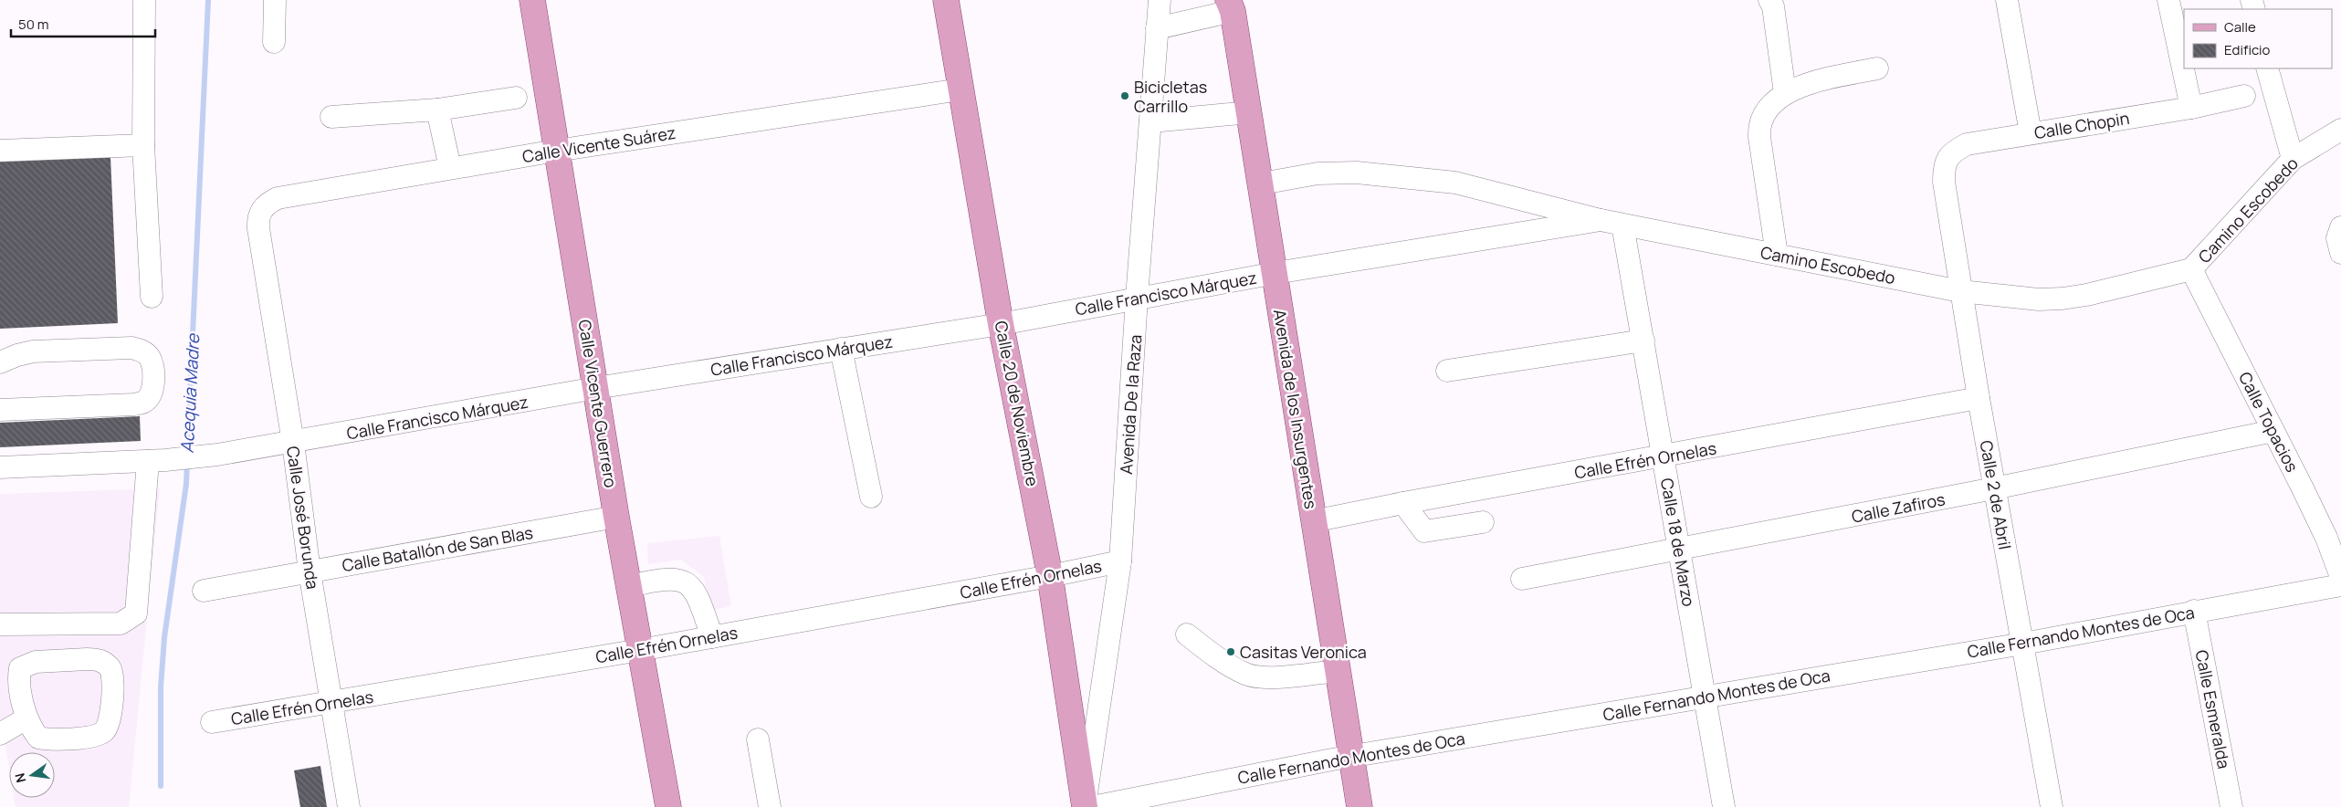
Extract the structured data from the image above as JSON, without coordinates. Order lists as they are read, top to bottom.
{
  "streets": {
    "main road": ["Calle Vicente Guerrero", "Calle 20 de Noviembre", "Avenida de los Insurgentes"],
    "street": [
      "Calle Chopin",
      "Calle Vicente Suárez",
      "Camino Escobedo",
      "Calle Francisco Márquez",
      "Avenida De la Raza",
      "Calle Topacios",
      "Calle Efrén Ornelas",
      "Calle 2 de Abril",
      "Calle Zafiros",
      "Calle José Borunda",
      "Calle 18 de Marzo",
      "Calle Batallón de San Blas",
      "Calle Fernando Montes de Oca",
      "Calle Esmeralda"
    ]
  },
  "crossings": [
    ["Calle Chopin", "Calle 2 de Abril"],
    ["Calle Vicente Suárez", "Calle Vicente Guerrero"],
    ["Calle Vicente Suárez", "Calle 20 de Noviembre"],
    ["Calle Vicente Suárez", "Calle José Borunda"],
    ["Camino Escobedo", "Calle Francisco Márquez"],
    ["Camino Escobedo", "Avenida de los Insurgentes"],
    ["Camino Escobedo", "Calle Topacios"],
    ["Camino Escobedo", "Calle 2 de Abril"],
    ["Camino Escobedo", "Calle 18 de Marzo"],
    ["Calle Francisco Márquez", "Calle Vicente Guerrero"],
    ["Calle Francisco Márquez", "Calle 20 de Noviembre"],
    ["Calle Francisco Márquez", "Avenida De la Raza"],
    ["Calle Francisco Márquez", "Avenida de los Insurgentes"],
    ["Calle Francisco Márquez", "Calle José Borunda"],
    ["Calle Vicente Guerrero", "Calle Efrén Ornelas"],
    ["Calle Vicente Guerrero", "Calle Batallón de San Blas"],
    ["Calle 20 de Noviembre", "Avenida De la Raza"],
    ["Calle 20 de Noviembre", "Calle Efrén Ornelas"],
    ["Avenida De la Raza", "Calle Efrén Ornelas"],
    ["Avenida de los Insurgentes", "Calle Efrén Ornelas"],
    ["Avenida de los Insurgentes", "Calle Fernando Montes de Oca"],
    ["Calle Topacios", "Calle Zafiros"],
    ["Calle Efrén Ornelas", "Calle 2 de Abril"],
    ["Calle Efrén Ornelas", "Calle José Borunda"],
    ["Calle Efrén Ornelas", "Calle 18 de Marzo"],
    ["Calle 2 de Abril", "Calle Zafiros"],
    ["Calle 2 de Abril", "Calle Fernando Montes de Oca"],
    ["Calle Zafiros", "Calle 18 de Marzo"],
    ["Calle José Borunda", "Calle Batallón de San Blas"],
    ["Calle 18 de Marzo", "Calle Fernando Montes de Oca"],
    ["Calle Fernando Montes de Oca", "Calle Esmeralda"]
  ],
  "water": ["Acequia Madre"],
  "places": ["Bicicletas Carrillo", "Casitas Veronica"],
  "legend": ["Calle", "Edificio"],
  "scale_bar": "50 m",
  "north": "left"
}
